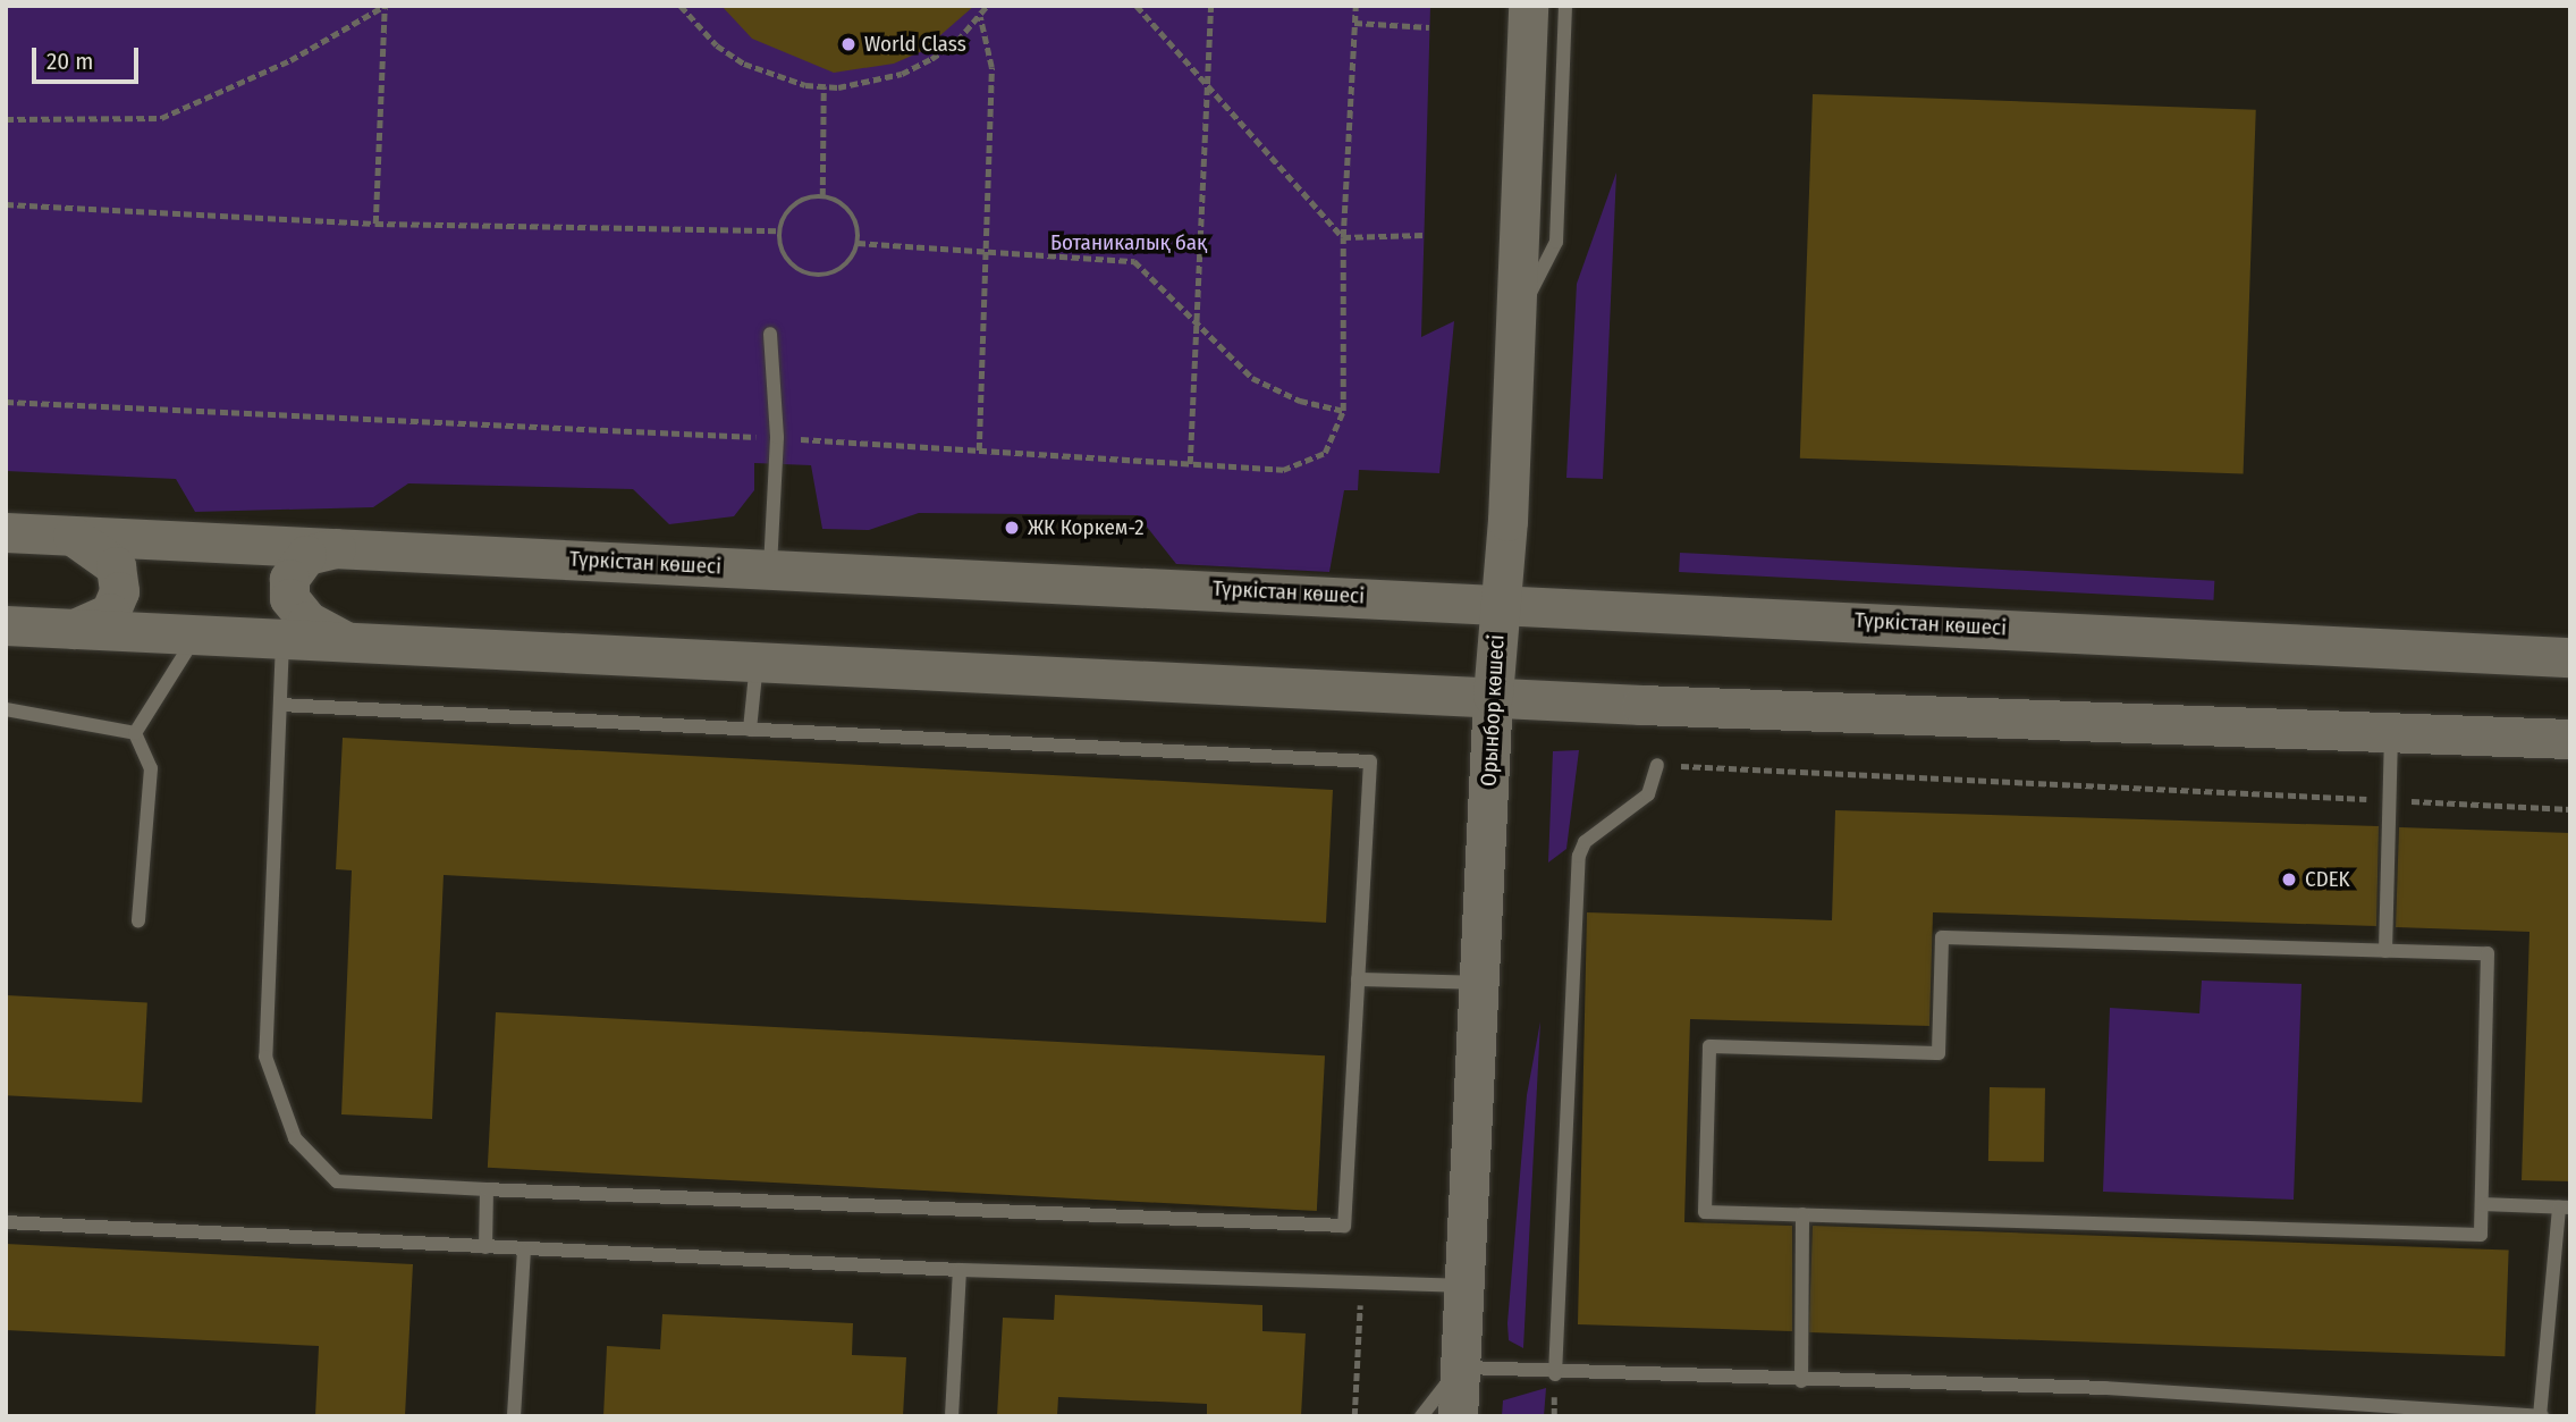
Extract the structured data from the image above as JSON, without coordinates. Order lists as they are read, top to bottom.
{
  "streets": {
    "main road": ["Түркістан көшесі", "Орынбор көшесі"]
  },
  "crossings": [
    ["Түркістан көшесі", "Орынбор көшесі"]
  ],
  "parks": ["Ботаникалық бақ"],
  "places": ["World Class", "ЖК Коркем-2", "CDEK"],
  "scale_bar": "20 m"
}
